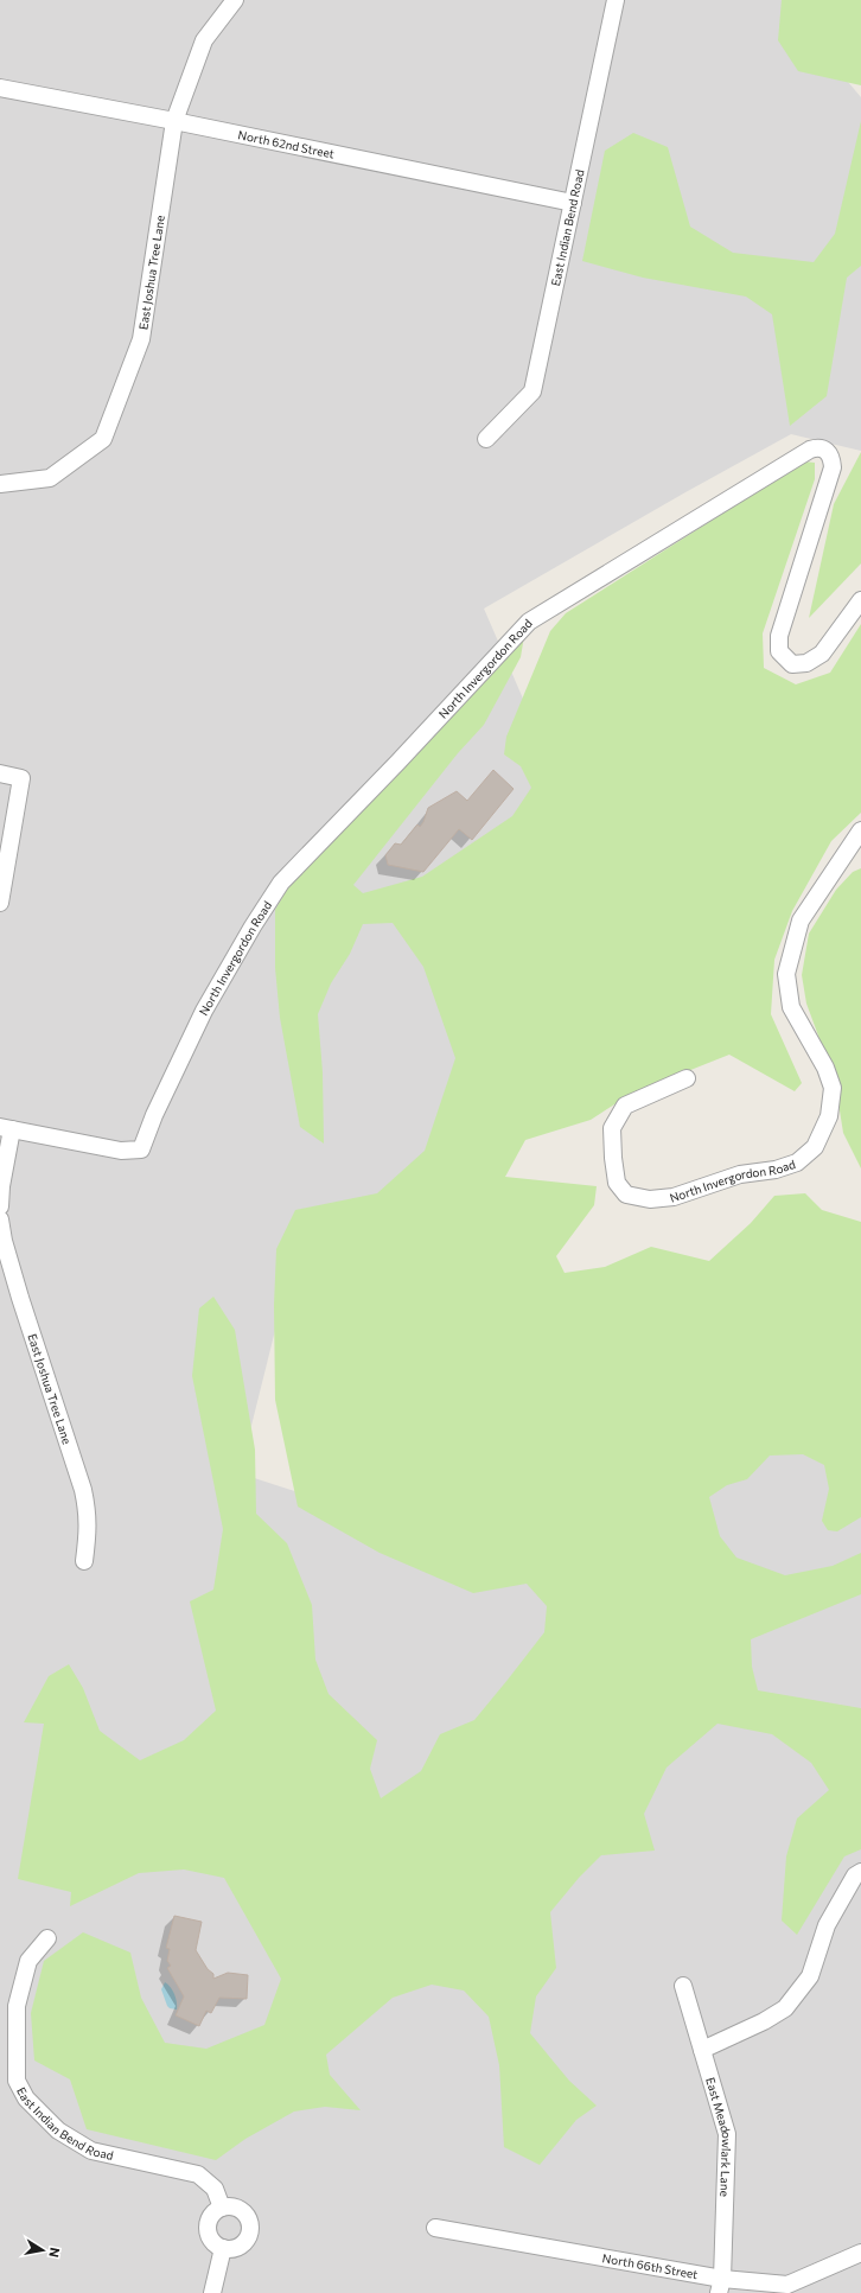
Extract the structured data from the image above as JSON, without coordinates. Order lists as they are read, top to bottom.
{
  "streets": {
    "street": [
      "North 62nd Street",
      "East Indian Bend Road",
      "East Joshua Tree Lane",
      "North Invergordon Road",
      "East Meadowlark Lane",
      "North 66th Street"
    ]
  },
  "crossings": [
    ["North 62nd Street", "East Indian Bend Road"],
    ["North 62nd Street", "East Joshua Tree Lane"],
    ["East Meadowlark Lane", "North 66th Street"]
  ],
  "north": "right"
}
